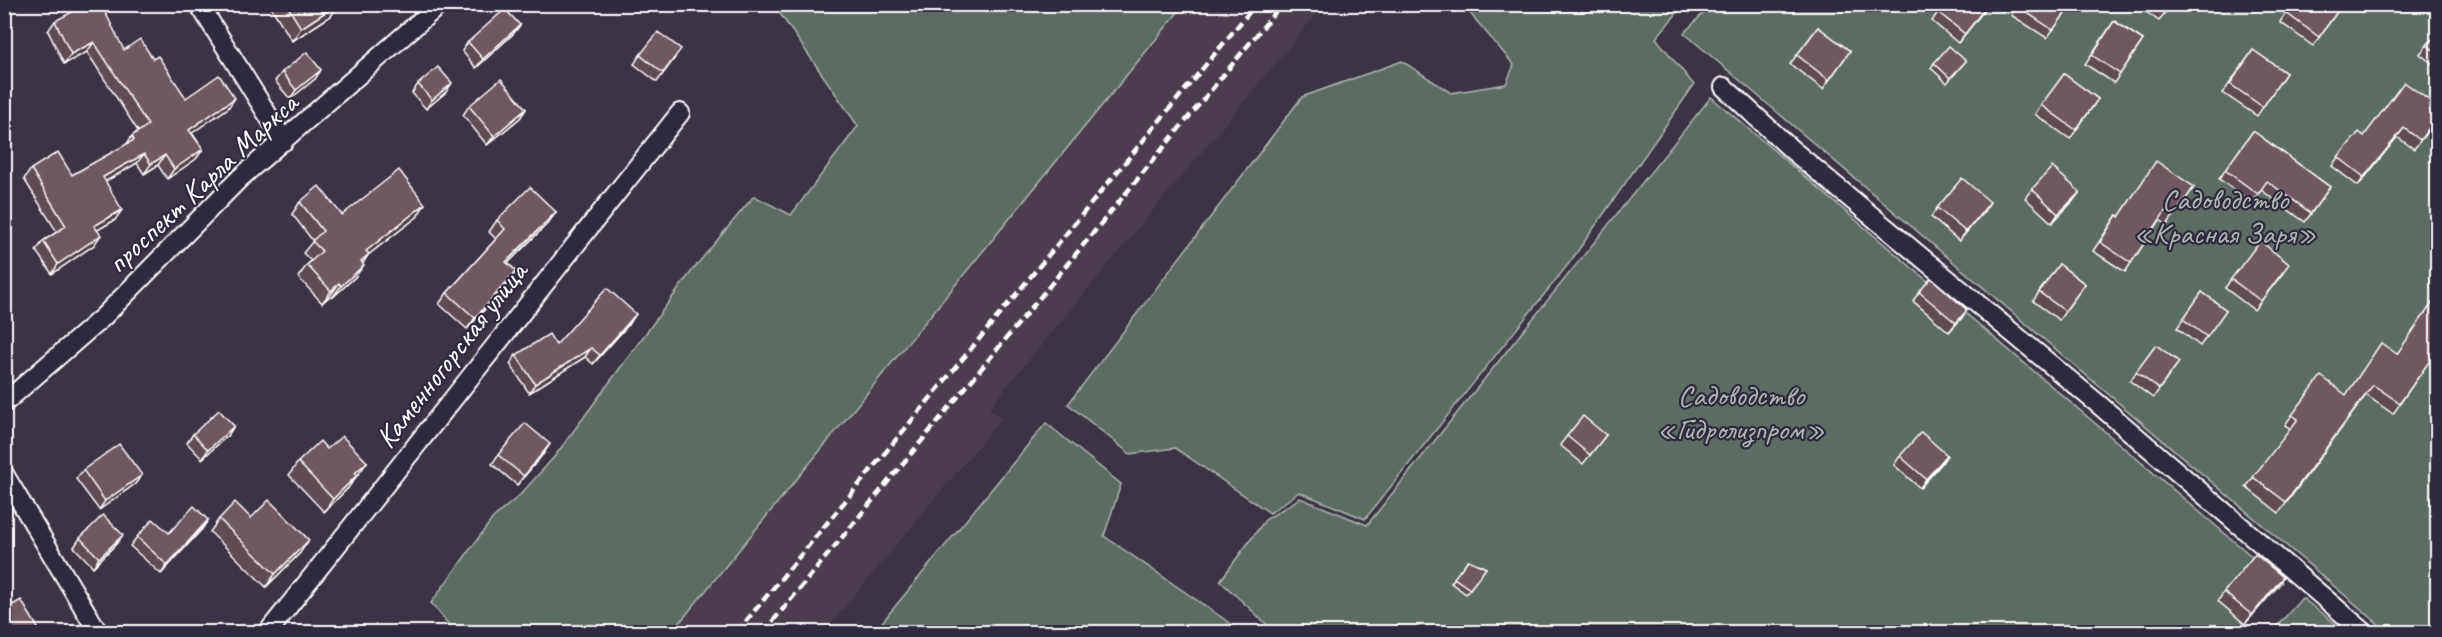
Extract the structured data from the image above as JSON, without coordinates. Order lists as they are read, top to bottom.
{
  "streets": {
    "street": ["проспект Карла Маркса", "Каменногорская улица"]
  },
  "parks": ["Садоводство «Красная Заря»", "Садоводство «Гидролизпром»"]
}
